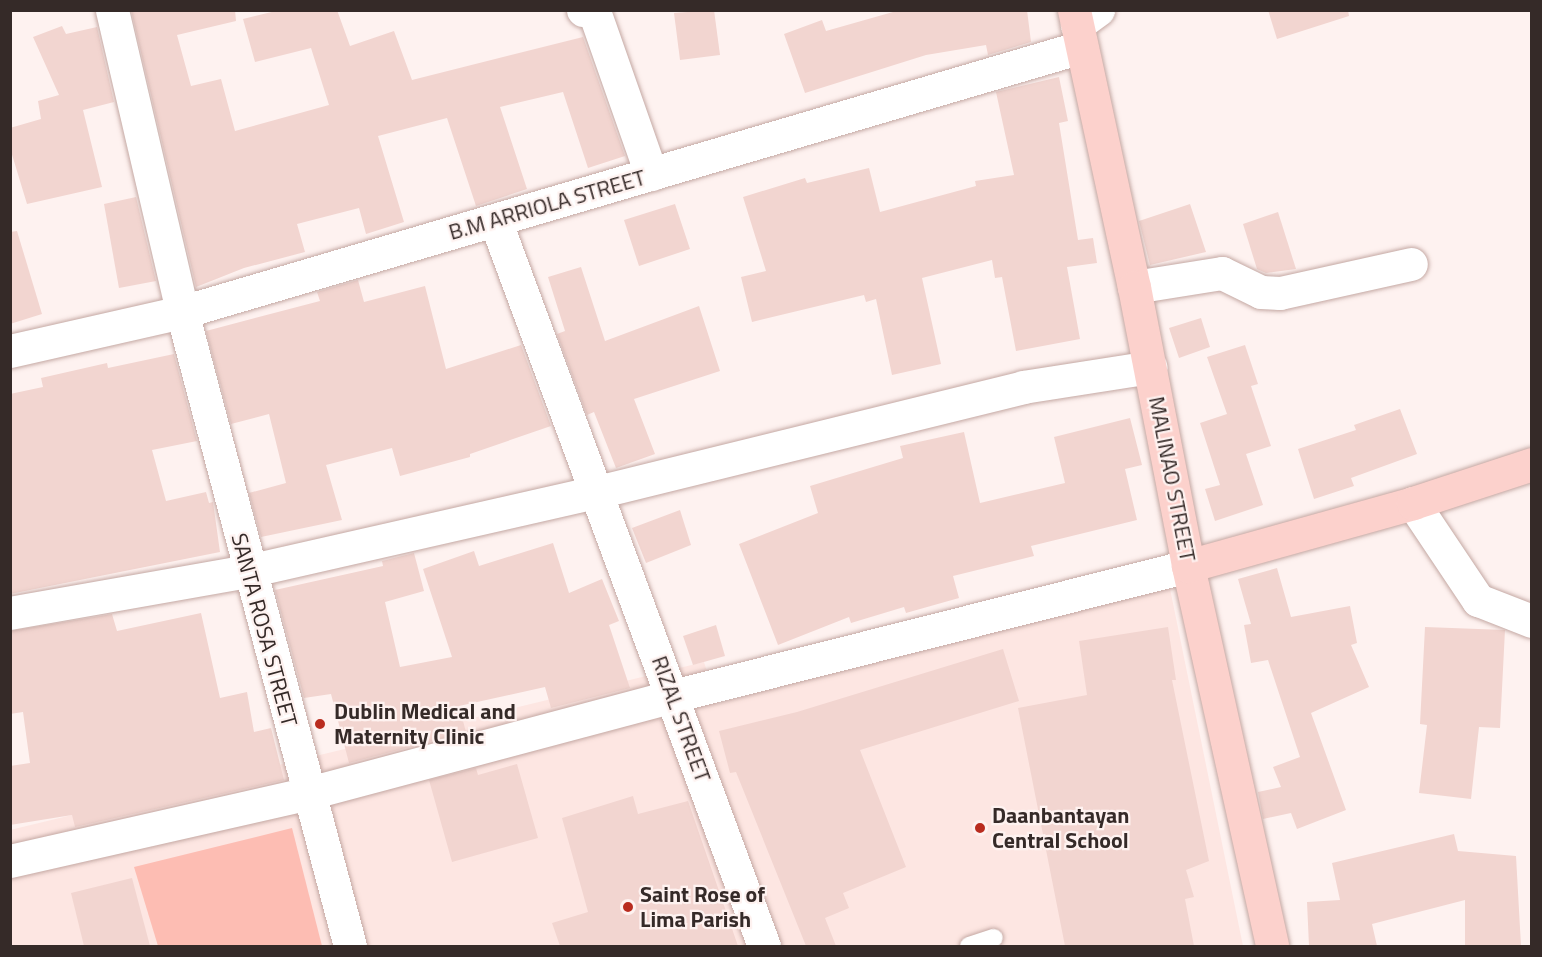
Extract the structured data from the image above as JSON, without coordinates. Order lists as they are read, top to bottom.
{
  "streets": {
    "main road": ["MALINAO STREET"],
    "street": ["B.M ARRIOLA STREET", "SANTA ROSA STREET", "RIZAL STREET"]
  },
  "crossings": [
    ["B.M ARRIOLA STREET", "MALINAO STREET"],
    ["B.M ARRIOLA STREET", "SANTA ROSA STREET"],
    ["B.M ARRIOLA STREET", "RIZAL STREET"]
  ],
  "places": ["Dublin Medical and Maternity Clinic", "Daanbantayan Central School", "Saint Rose of Lima Parish"]
}
